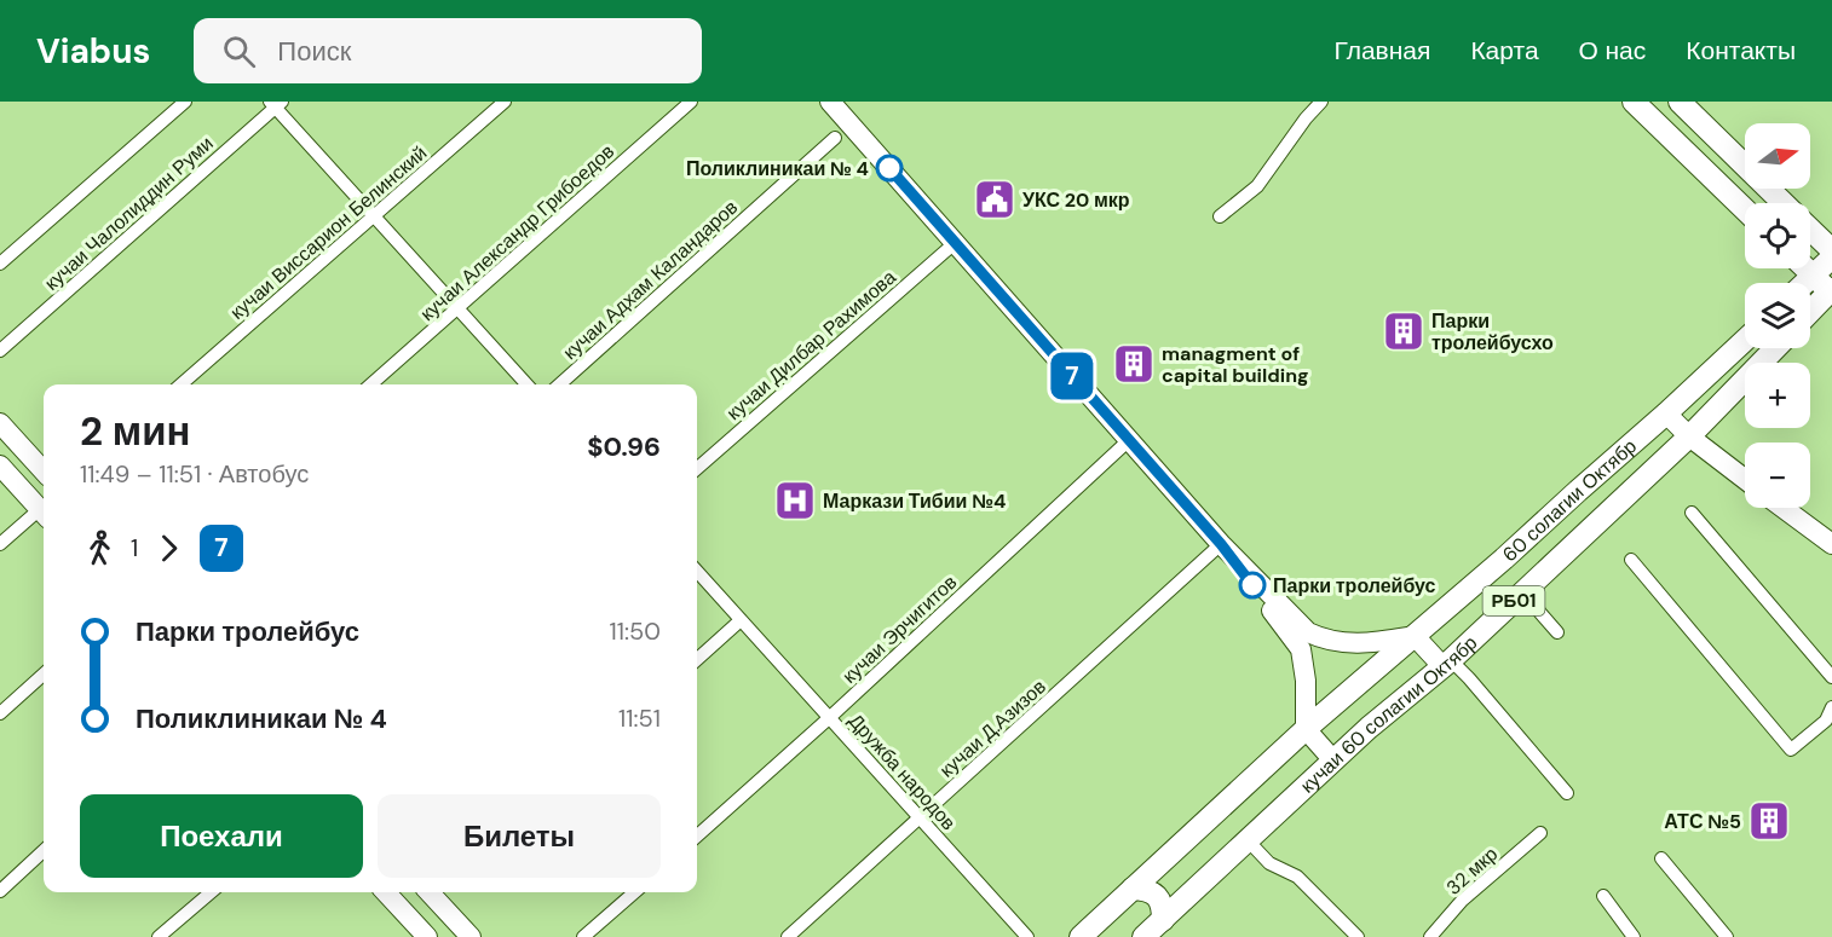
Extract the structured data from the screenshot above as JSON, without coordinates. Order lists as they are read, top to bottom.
{
  "streets": {
    "highway": ["60 солагии Октябр", "РБ01", "кучаи 60 солагии Октябр"],
    "street": [
      "кучаи Чалолиддин Руми",
      "кучаи Виссарион Белинский",
      "кучаи Александр Грибоедов",
      "кучаи Адхам Каландаров",
      "кучаи Дилбар Рахимова",
      "кучаи Эрчигитов",
      "кучаи Д.Азизов",
      "Дружба народов",
      "32 мкр"
    ]
  },
  "crossings": [
    ["60 солагии Октябр", "РБ01"],
    ["кучаи Эрчигитов", "Дружба народов"],
    ["кучаи Д.Азизов", "Дружба народов"]
  ],
  "places": {
    "other": ["Поликлиникаи № 4", "Парки тролейбус"],
    "public building": ["УКС 20 мкр"],
    "building": ["Парки тролейбусхо", "managment of capital building", "АТС №5"],
    "hospital": ["Маркази Тибии №4"]
  },
  "lines": ["bus line 7"],
  "north": "right",
  "page": {
    "header": "Viabus",
    "search": "Поиск",
    "nav": [
      "Главная",
      "Карта",
      "О нас",
      "Контакты"
    ],
    "on_map": "7",
    "map_buttons": ["+", "−"],
    "heading": ["2 мин", "11:49 – 11:51 · Автобус", "$0.96"],
    "legs": ["1", "7"],
    "list": [
      {
        "name": "Парки тролейбус",
        "value": "11:50"
      },
      {
        "name": "Поликлиникаи № 4",
        "value": "11:51"
      }
    ],
    "buttons": ["Поехали", "Билеты"]
  }
}
